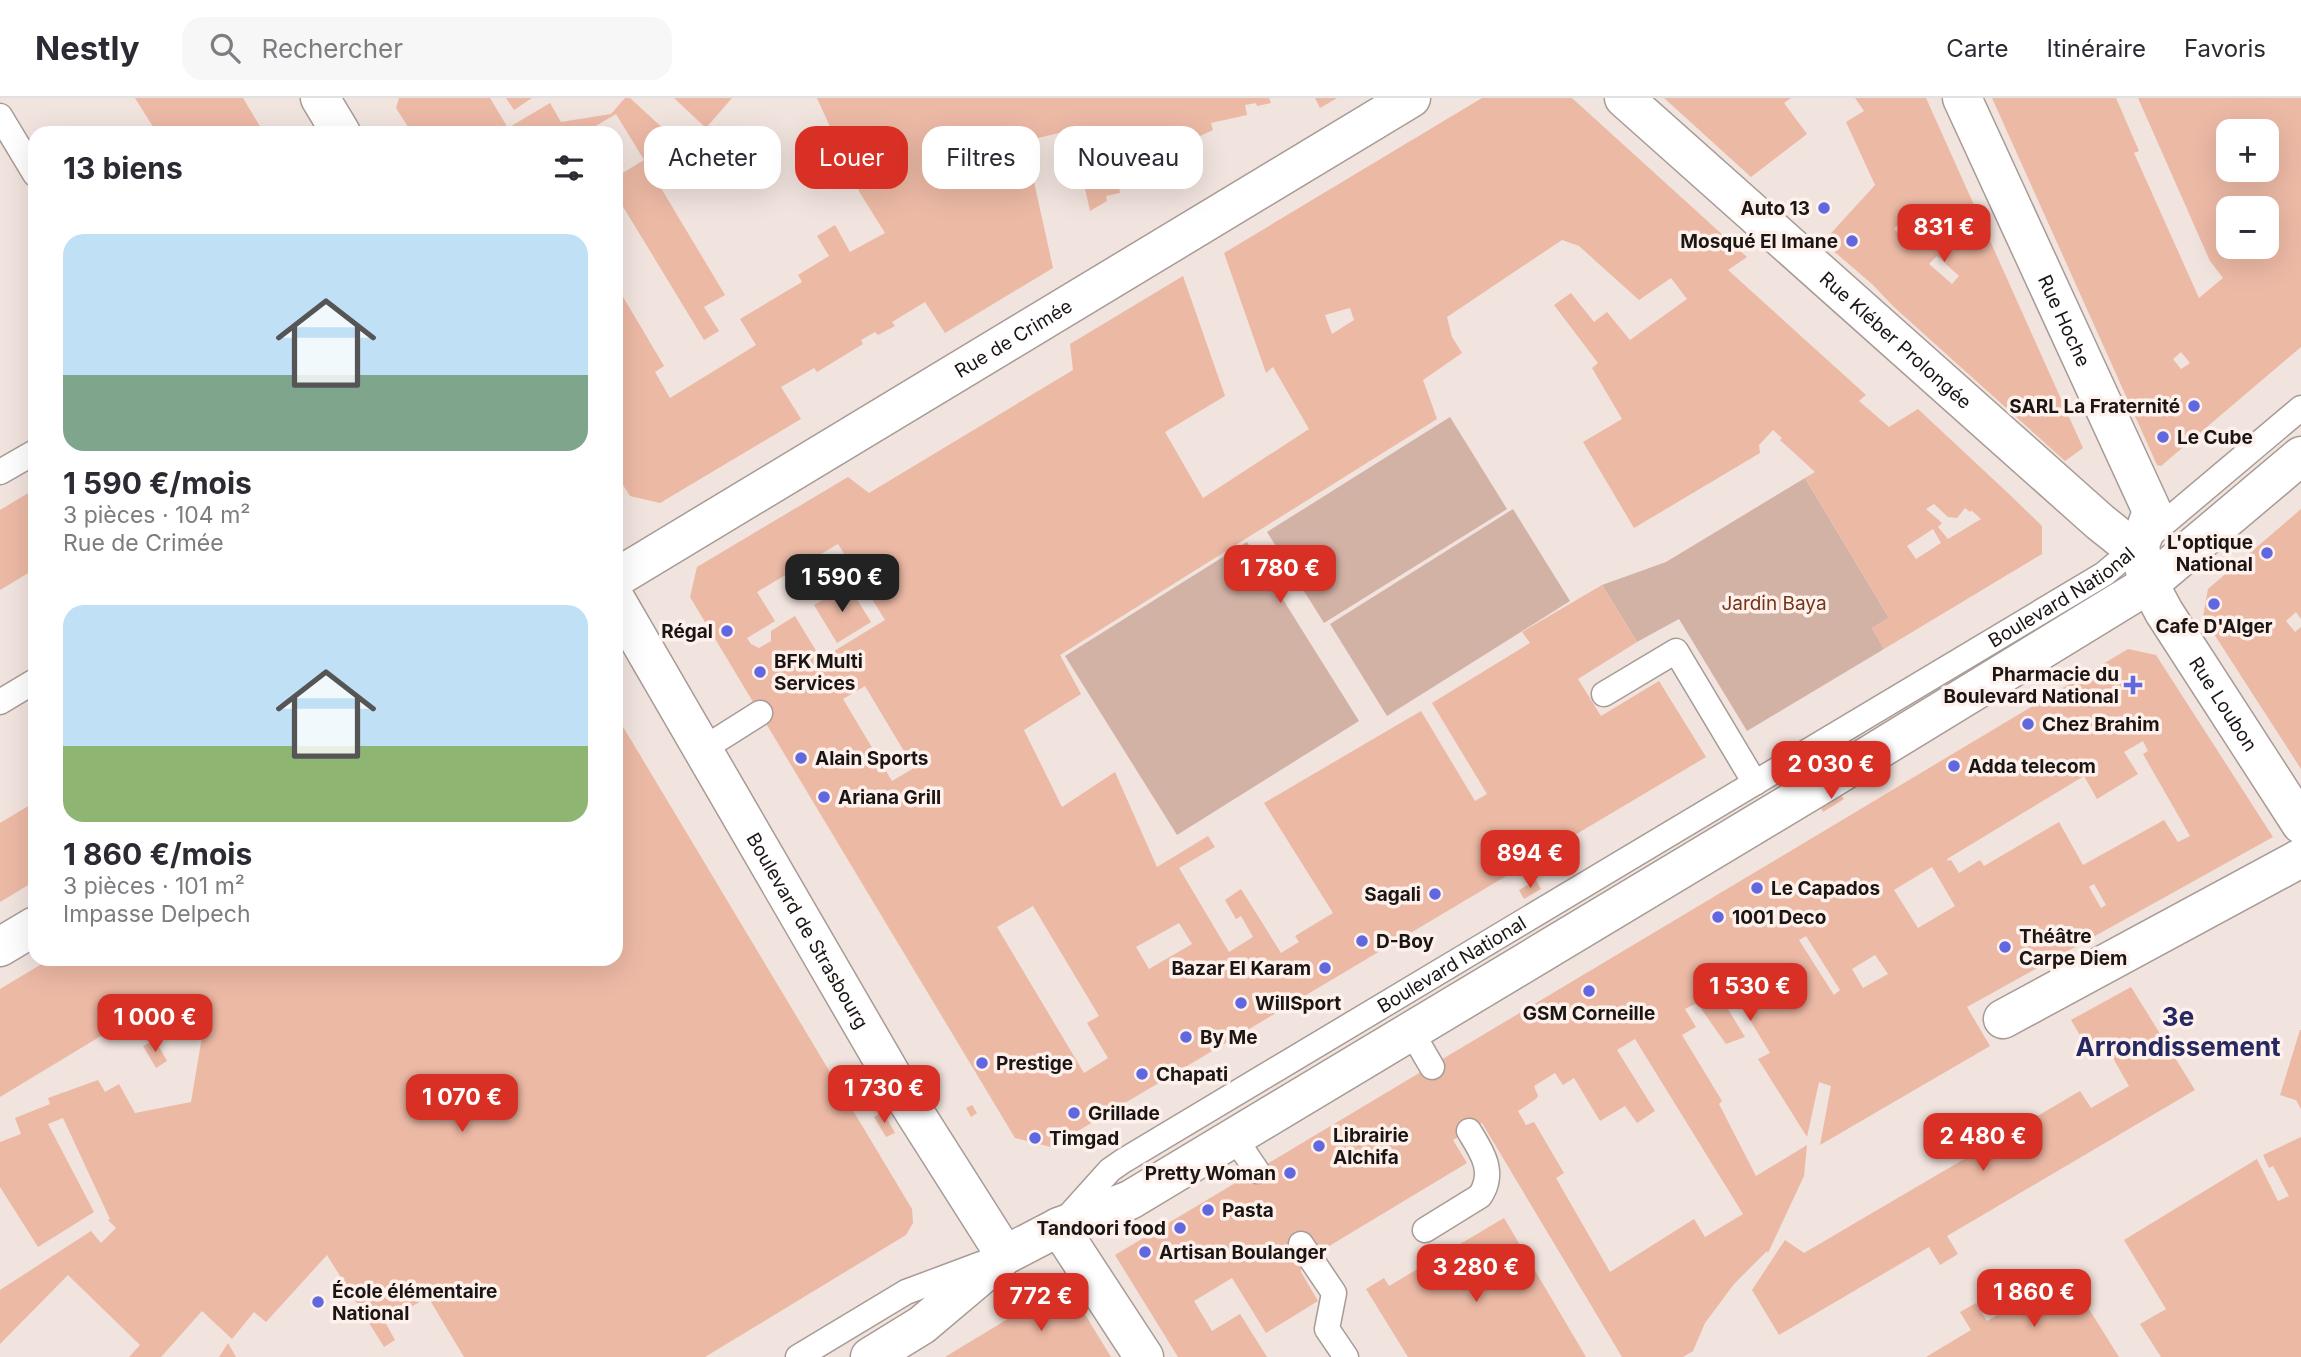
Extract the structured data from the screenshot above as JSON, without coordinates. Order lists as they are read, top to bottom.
{
  "streets": {
    "street": [
      "Rue Hoche",
      "Rue de Crimée",
      "Rue Kléber Prolongée",
      "Boulevard National",
      "Rue Loubon",
      "Boulevard de Strasbourg"
    ]
  },
  "crossings": [
    ["Rue Hoche", "Rue Kléber Prolongée"],
    ["Rue Hoche", "Boulevard National"],
    ["Rue Hoche", "Rue Loubon"],
    ["Rue Kléber Prolongée", "Boulevard National"],
    ["Rue Kléber Prolongée", "Rue Loubon"],
    ["Boulevard National", "Rue Loubon"],
    ["Boulevard National", "Boulevard de Strasbourg"]
  ],
  "districts": ["3e Arrondissement"],
  "parks": ["Jardin Baya"],
  "places": {
    "other": [
      "Auto 13",
      "Mosqué El Imane",
      "SARL La Fraternité",
      "Le Cube",
      "L'optique National",
      "Cafe D'Alger",
      "Régal",
      "BFK Multi Services",
      "Chez Brahim",
      "Alain Sports",
      "Adda telecom",
      "Ariana Grill",
      "Le Capados",
      "Sagali",
      "1001 Deco",
      "D-Boy",
      "Théâtre Carpe Diem",
      "Bazar El Karam",
      "GSM Corneille",
      "WillSport",
      "By Me",
      "Prestige",
      "Chapati",
      "Grillade",
      "Timgad",
      "Librairie Alchifa",
      "Pretty Woman",
      "Pasta",
      "Tandoori food",
      "Artisan Boulanger",
      "École élémentaire National"
    ],
    "health": ["Pharmacie du Boulevard National"]
  },
  "page": {
    "header": "Nestly",
    "search": "Rechercher",
    "nav": ["Carte", "Itinéraire", "Favoris"],
    "map_buttons": ["+", "−"],
    "chip": [
      "Acheter",
      "Louer",
      "Filtres",
      "Nouveau"
    ],
    "heading": "13 biens",
    "price": [
      "831 €",
      "1 780 €",
      "1 590 €",
      "2 030 €",
      "894 €",
      "1 530 €",
      "1 000 €",
      "1 730 €",
      "1 070 €",
      "2 480 €",
      "3 280 €",
      "1 860 €",
      "772 €"
    ],
    "list": [
      {
        "name": "1 590 €/mois",
        "note": "3 pièces · 104 m² · Rue de Crimée"
      },
      {
        "name": "1 860 €/mois",
        "note": "3 pièces · 101 m² · Impasse Delpech"
      }
    ]
  }
}
